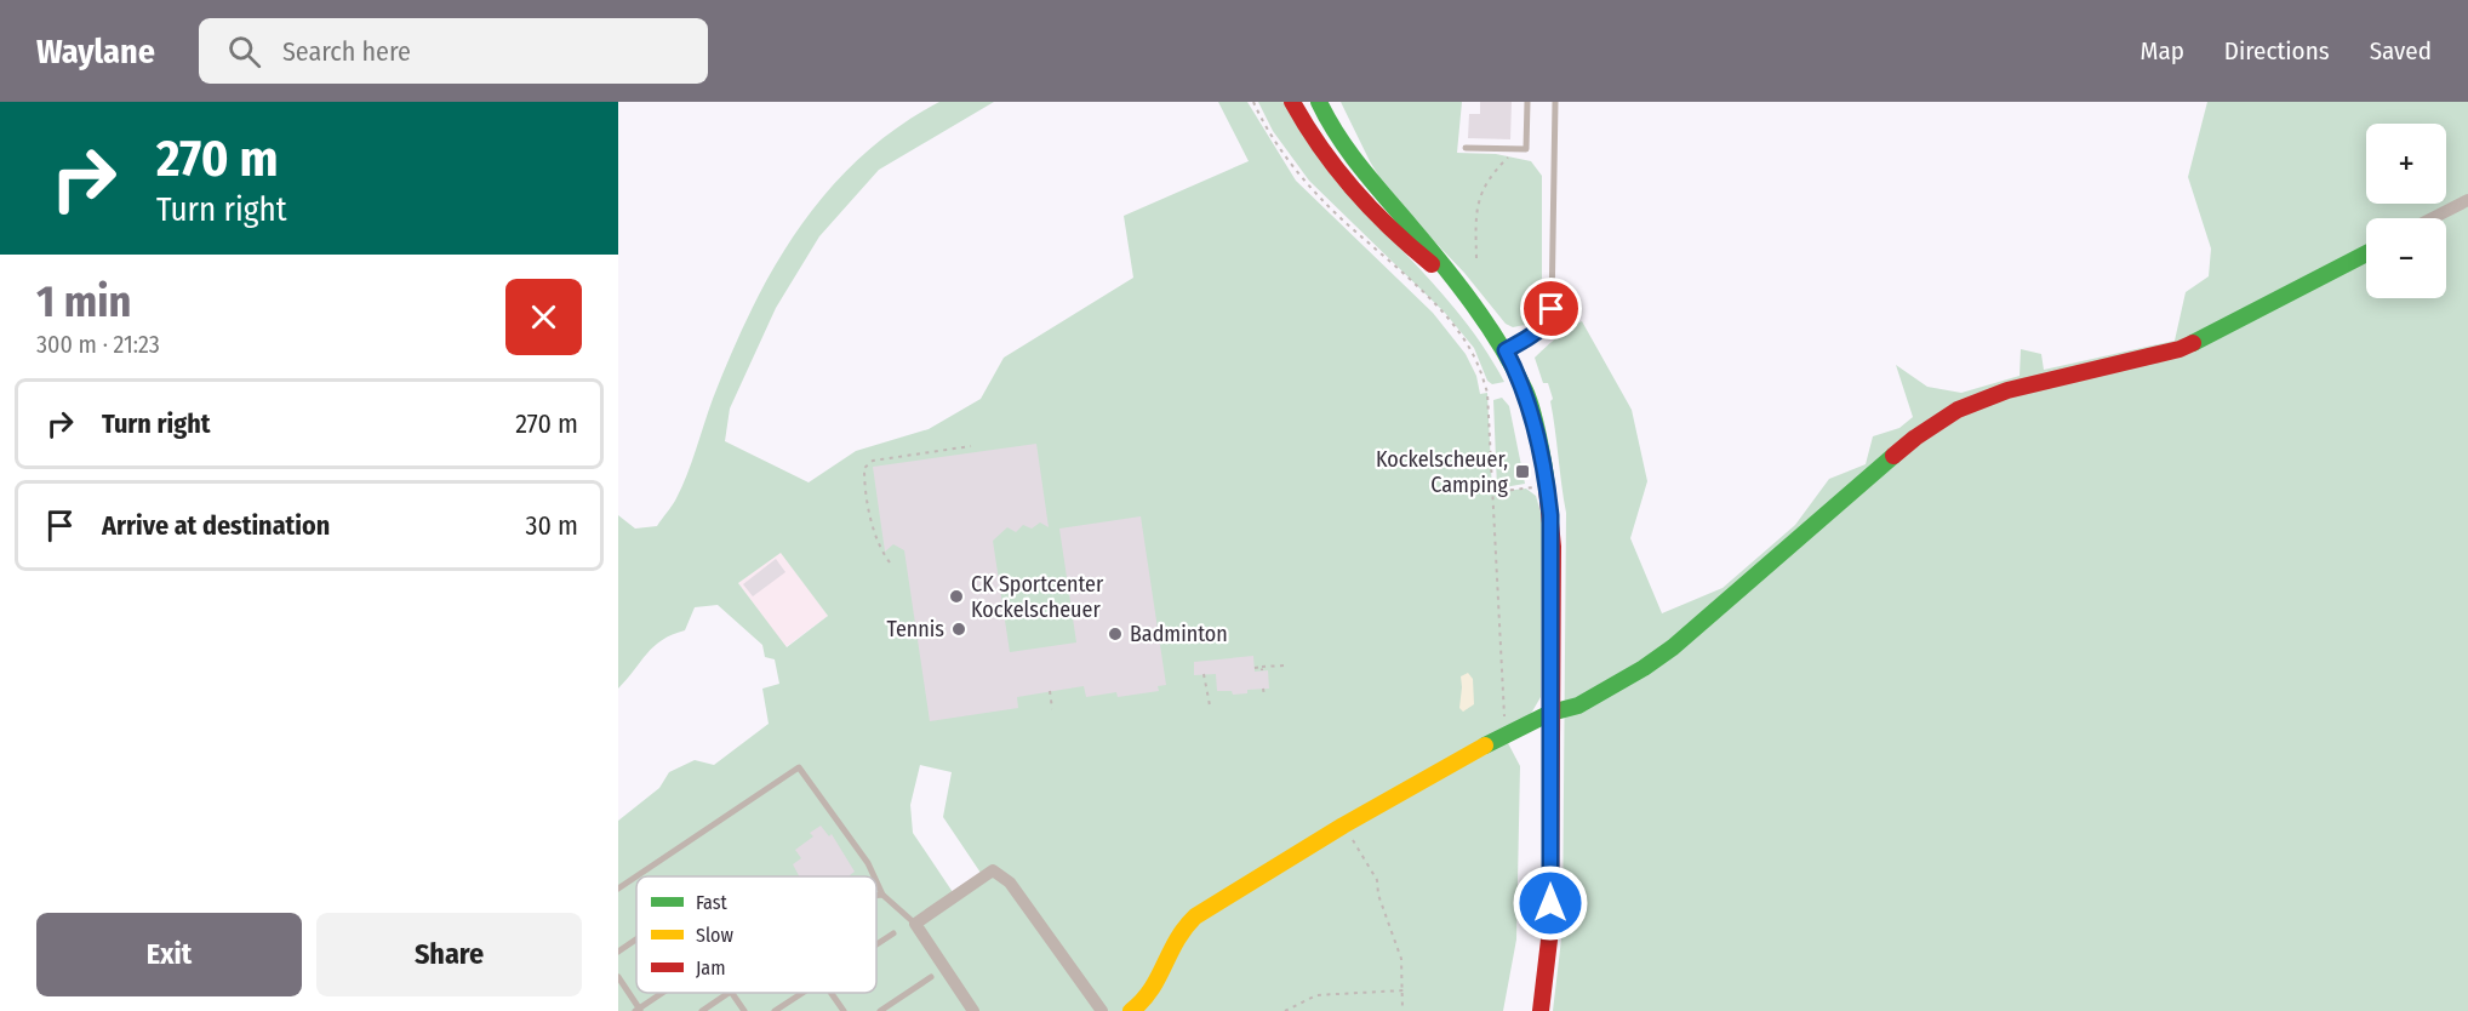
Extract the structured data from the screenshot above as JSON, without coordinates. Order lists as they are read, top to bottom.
{
  "places": {
    "transit": ["Kockelscheuer, Camping"],
    "other": ["CK Sportcenter Kockelscheuer", "Tennis", "Badminton"]
  },
  "legend": ["Fast", "Slow", "Jam"],
  "page": {
    "header": "Waylane",
    "search": "Search here",
    "nav": ["Map", "Directions", "Saved"],
    "turn": ["270 m", "Turn right"],
    "map_buttons": ["+", "−"],
    "heading": ["1 min", "300 m · 21:23"],
    "list": [
      {
        "name": "Turn right",
        "value": "270 m"
      },
      {
        "name": "Arrive at destination",
        "value": "30 m"
      }
    ],
    "buttons": ["Exit", "Share"]
  }
}
